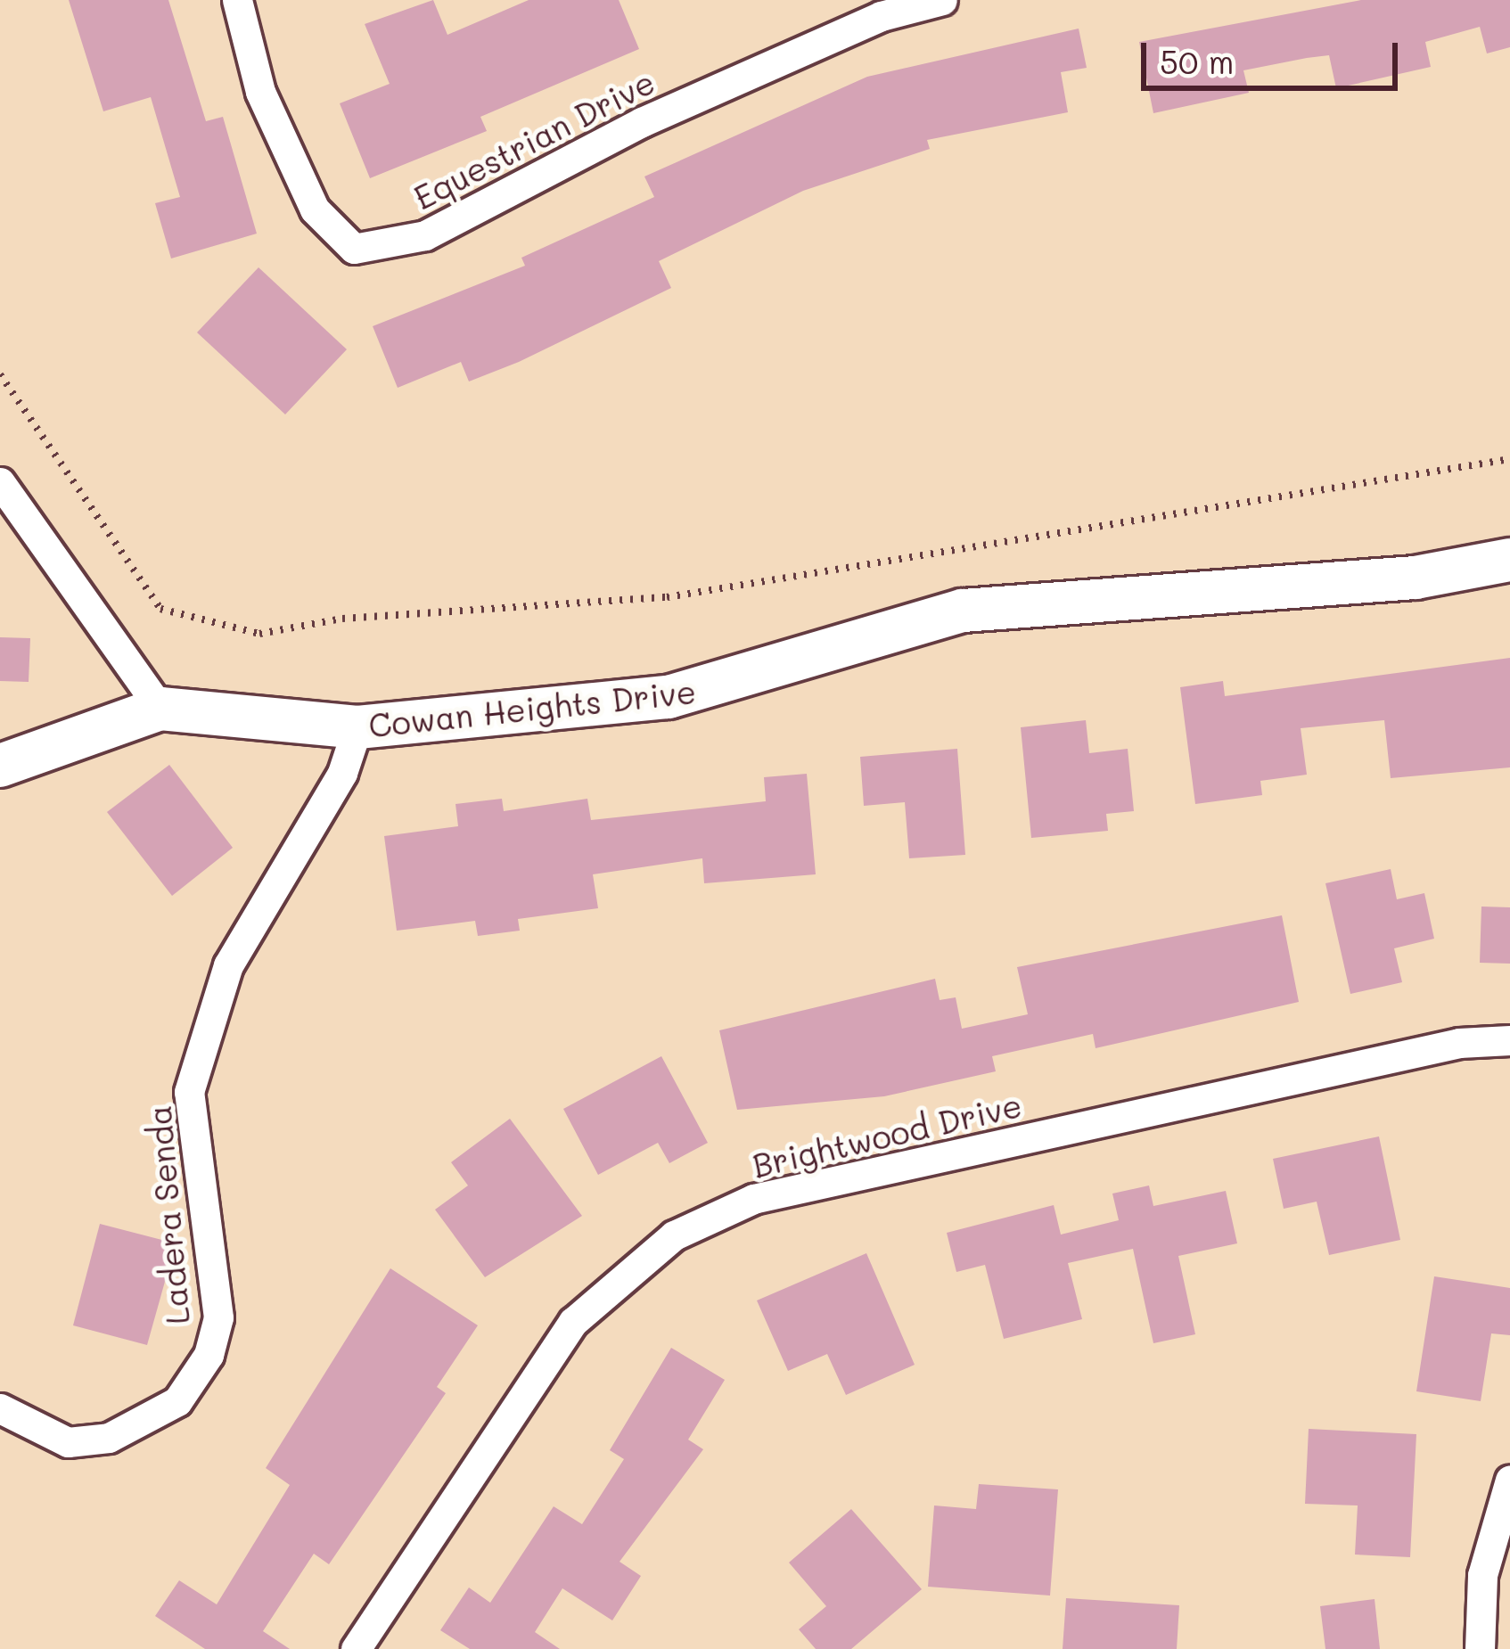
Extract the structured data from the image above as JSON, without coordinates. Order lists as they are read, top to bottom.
{
  "streets": {
    "street": [
      "Equestrian Drive",
      "Cowan Heights Drive",
      "Brightwood Drive",
      "Ladera Senda"
    ]
  },
  "crossings": [
    ["Cowan Heights Drive", "Ladera Senda"]
  ],
  "scale_bar": "50 m"
}
